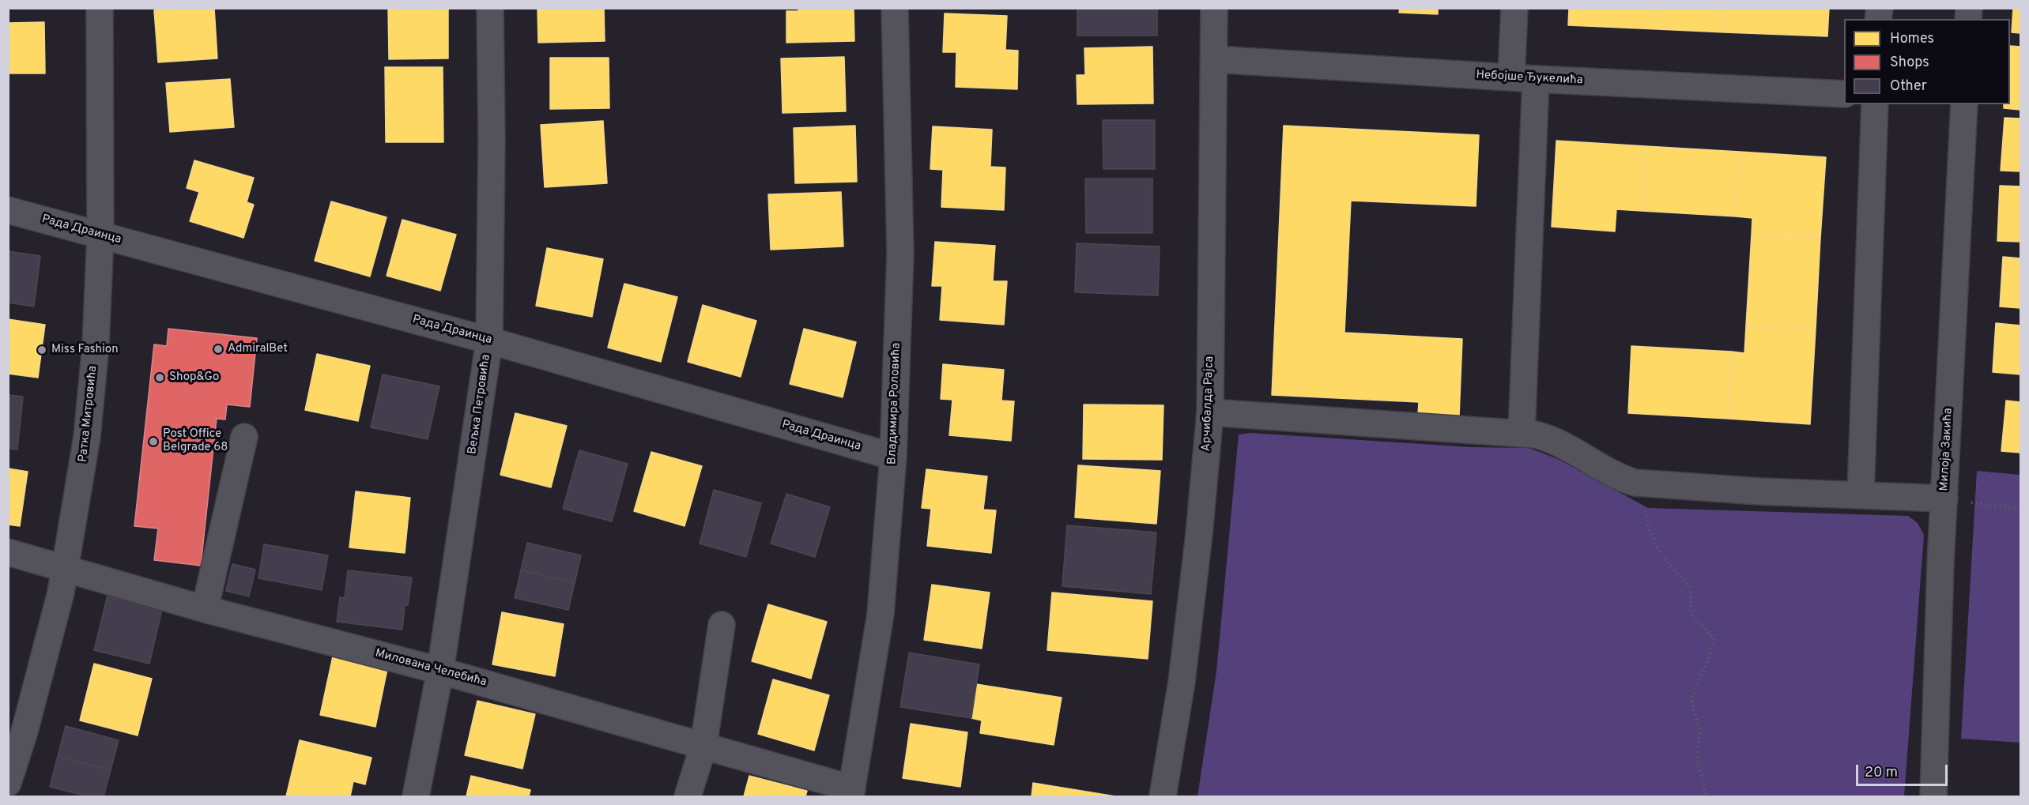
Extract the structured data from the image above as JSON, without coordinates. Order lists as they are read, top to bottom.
{
  "streets": {
    "street": [
      "Небојше Ђукелића",
      "Рада Драинца",
      "Владимира Роловића",
      "Арчибалда Рајса",
      "Вељка Петровића",
      "Ратка Митровића",
      "Милоја Закића",
      "Милована Челебића"
    ]
  },
  "crossings": [
    ["Небојше Ђукелића", "Арчибалда Рајса"],
    ["Рада Драинца", "Владимира Роловића"],
    ["Рада Драинца", "Вељка Петровића"],
    ["Рада Драинца", "Ратка Митровића"],
    ["Владимира Роловића", "Милована Челебића"],
    ["Вељка Петровића", "Милована Челебића"],
    ["Ратка Митровића", "Милована Челебића"]
  ],
  "places": [
    "AdmiralBet",
    "Miss Fashion",
    "Shop&Go",
    "Post Office Belgrade 68"
  ],
  "legend": ["Homes", "Shops", "Other"],
  "scale_bar": "20 m"
}
